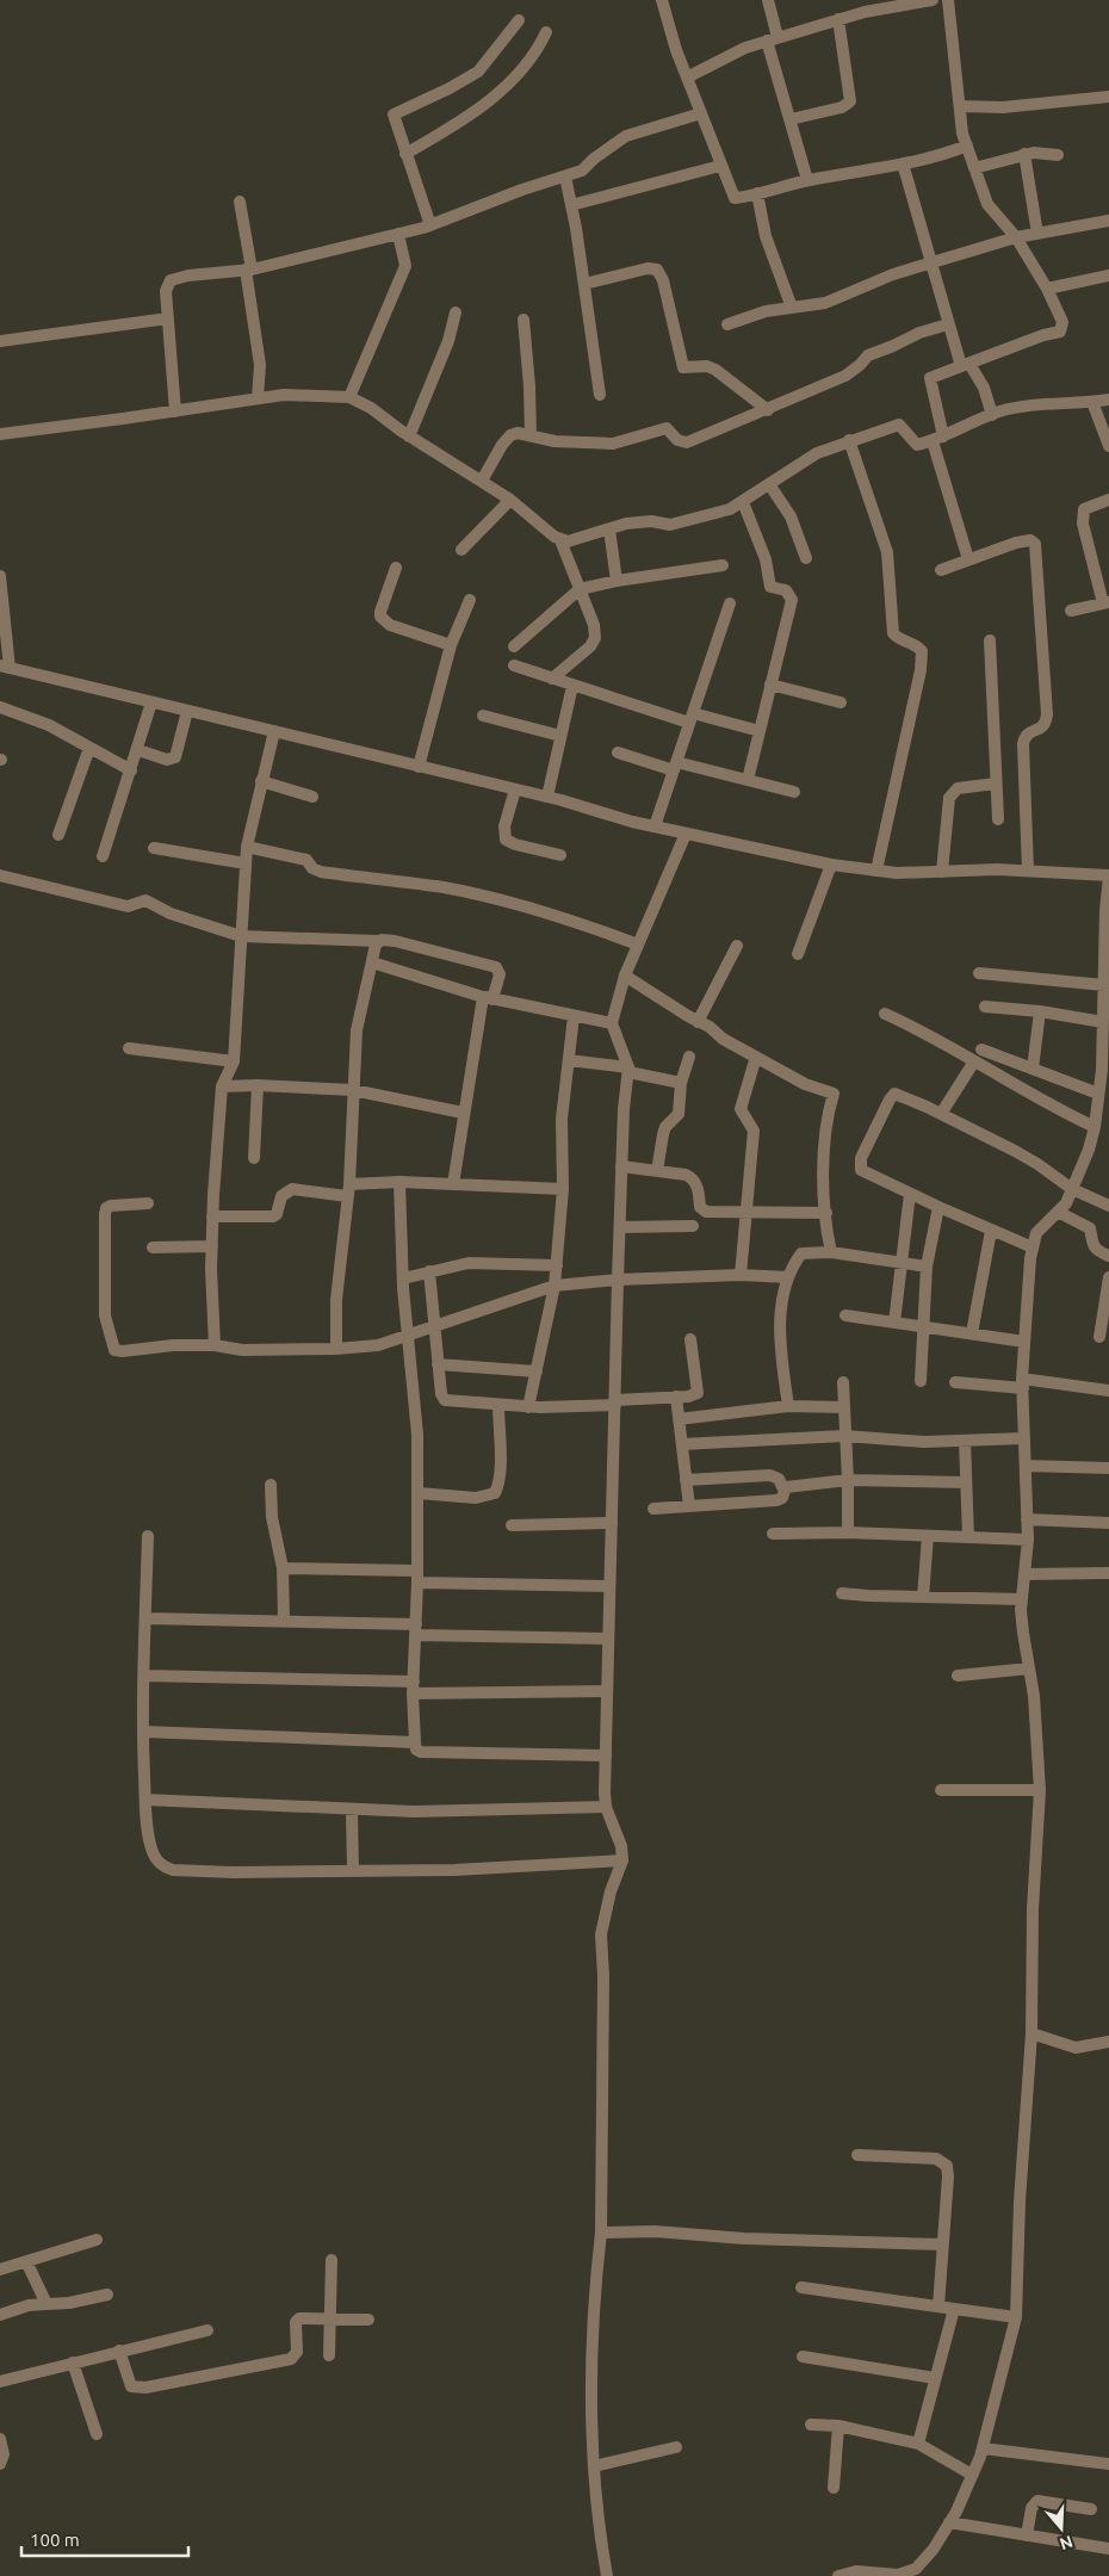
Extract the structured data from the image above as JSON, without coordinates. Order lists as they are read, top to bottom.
{
  "scale_bar": "100 m",
  "north": "bottom"
}
